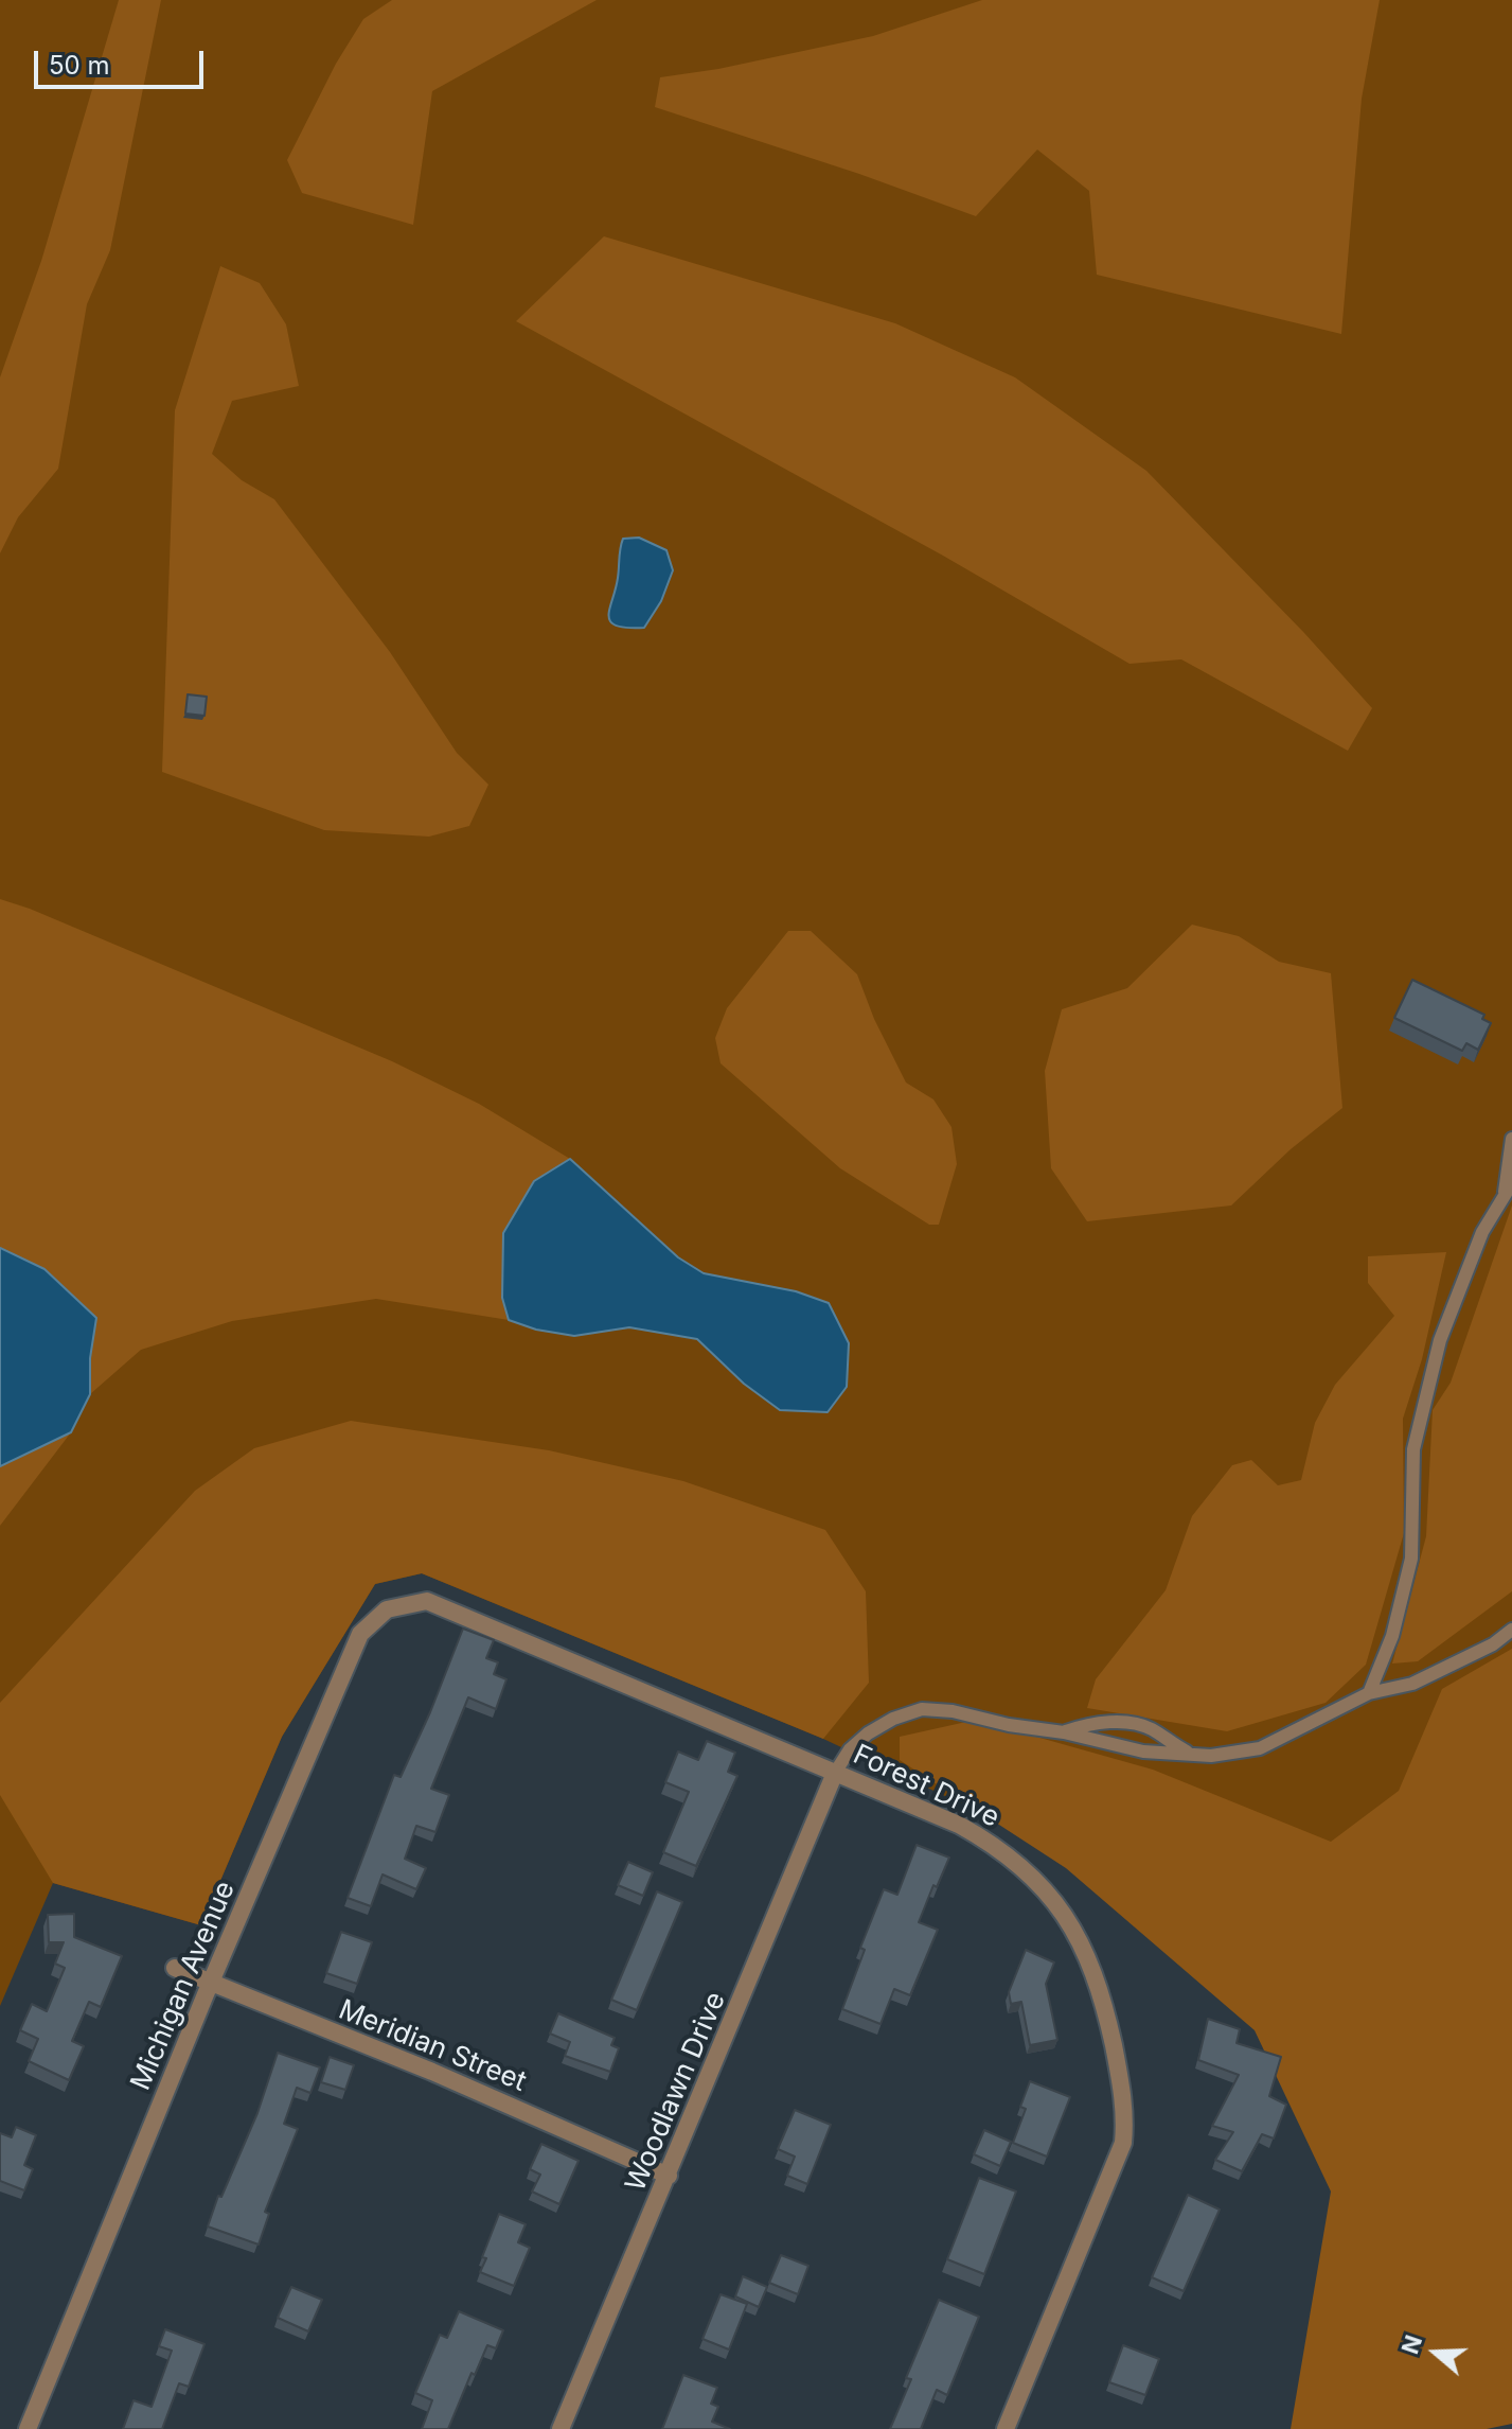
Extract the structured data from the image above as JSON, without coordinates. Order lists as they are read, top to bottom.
{
  "streets": {
    "street": [
      "Forest Drive",
      "Michigan Avenue",
      "Meridian Street",
      "Woodlawn Drive"
    ]
  },
  "crossings": [
    ["Forest Drive", "Michigan Avenue"],
    ["Forest Drive", "Woodlawn Drive"],
    ["Michigan Avenue", "Meridian Street"],
    ["Meridian Street", "Woodlawn Drive"]
  ],
  "scale_bar": "50 m",
  "north": "left"
}
